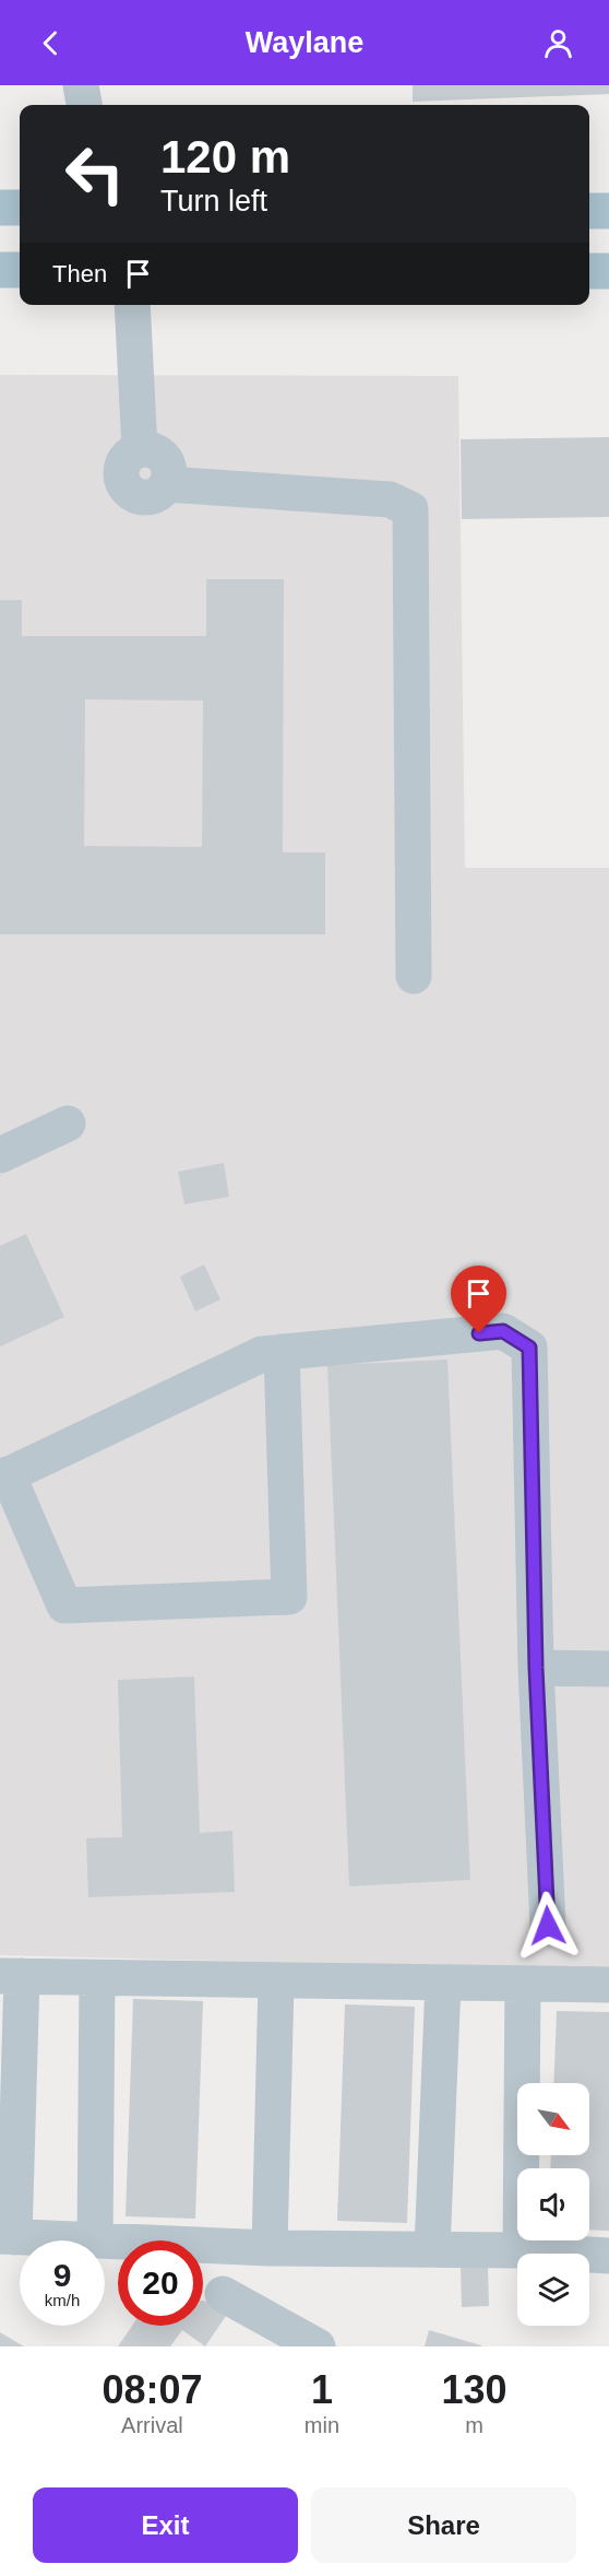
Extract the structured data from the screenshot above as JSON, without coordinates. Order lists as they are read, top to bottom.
{
  "north": "bottom right",
  "page": {
    "header": "Waylane",
    "turn": ["120 m", "Turn left"],
    "then": "Then",
    "speed": "9 km/h",
    "limit": "20",
    "eta": [
      "08:07",
      "Arrival",
      "1",
      "min",
      "130",
      "m"
    ],
    "buttons": ["Exit", "Share"]
  }
}
